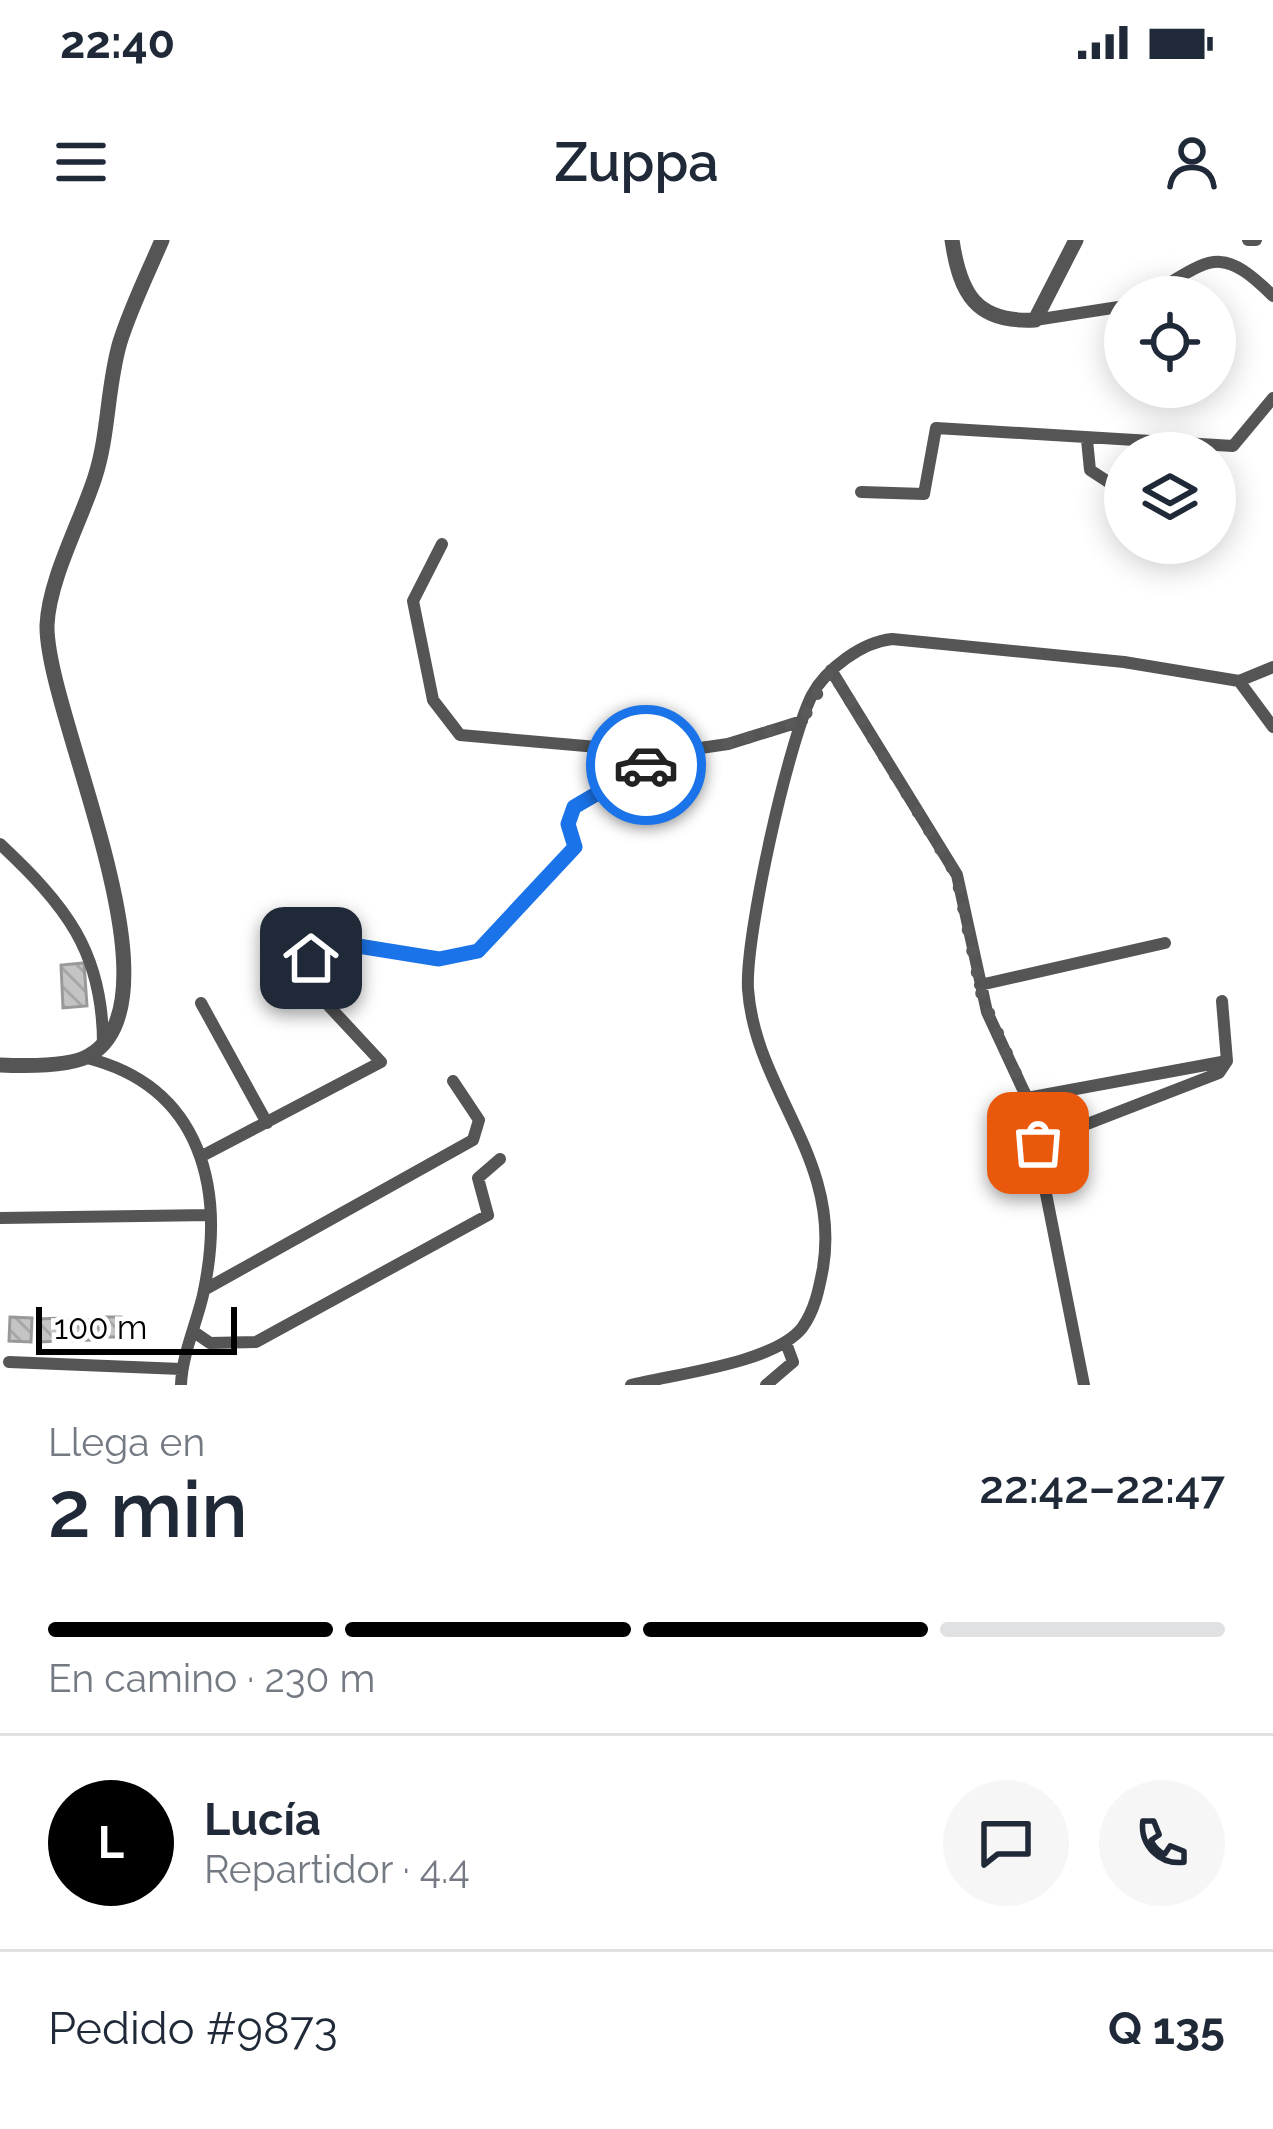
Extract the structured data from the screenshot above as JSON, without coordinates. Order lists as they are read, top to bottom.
{
  "scale_bar": "100 m",
  "page": {
    "status": "22:40",
    "header": "Zuppa",
    "scale": "100 m",
    "heading": ["2 min", "Llega en", "22:42–22:47"],
    "panel": [
      "Lucía",
      "Repartidor · 4.4",
      "Pedido #9873",
      "Q 135"
    ],
    "bar": "En camino · 230 m",
    "round": "L"
  }
}
